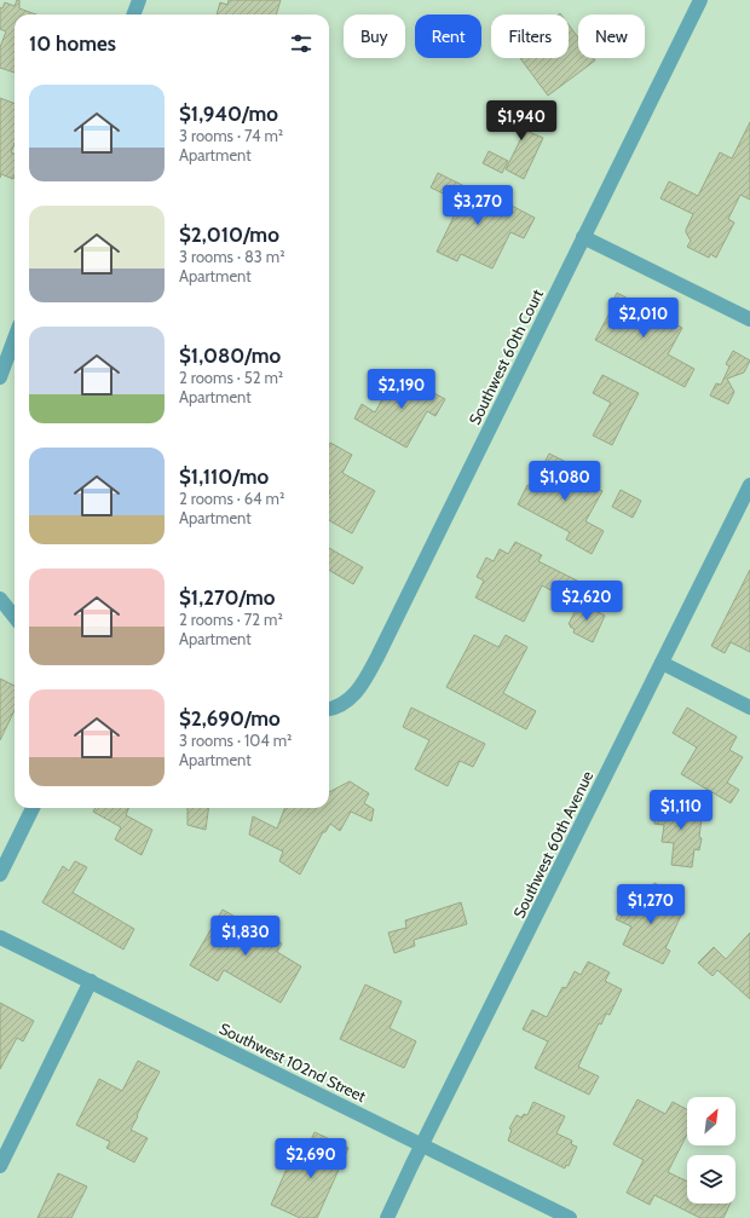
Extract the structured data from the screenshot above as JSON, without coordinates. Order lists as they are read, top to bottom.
{
  "streets": {
    "street": ["Southwest 60th Court", "Southwest 60th Avenue", "Southwest 102nd Street"]
  },
  "crossings": [
    ["Southwest 60th Avenue", "Southwest 102nd Street"]
  ],
  "north": "top right",
  "page": {
    "chip": [
      "Buy",
      "Rent",
      "Filters",
      "New"
    ],
    "heading": "10 homes",
    "list": [
      {
        "name": "$1,940/mo",
        "note": "3 rooms · 74 m² · Apartment"
      },
      {
        "name": "$2,010/mo",
        "note": "3 rooms · 83 m² · Apartment"
      },
      {
        "name": "$1,080/mo",
        "note": "2 rooms · 52 m² · Apartment"
      },
      {
        "name": "$1,110/mo",
        "note": "2 rooms · 64 m² · Apartment"
      },
      {
        "name": "$1,270/mo",
        "note": "2 rooms · 72 m² · Apartment"
      },
      {
        "name": "$2,690/mo",
        "note": "3 rooms · 104 m² · Apartment"
      }
    ],
    "price": [
      "$1,940",
      "$3,270",
      "$2,010",
      "$2,190",
      "$1,080",
      "$2,620",
      "$1,110",
      "$1,270",
      "$1,830",
      "$2,690"
    ]
  }
}
